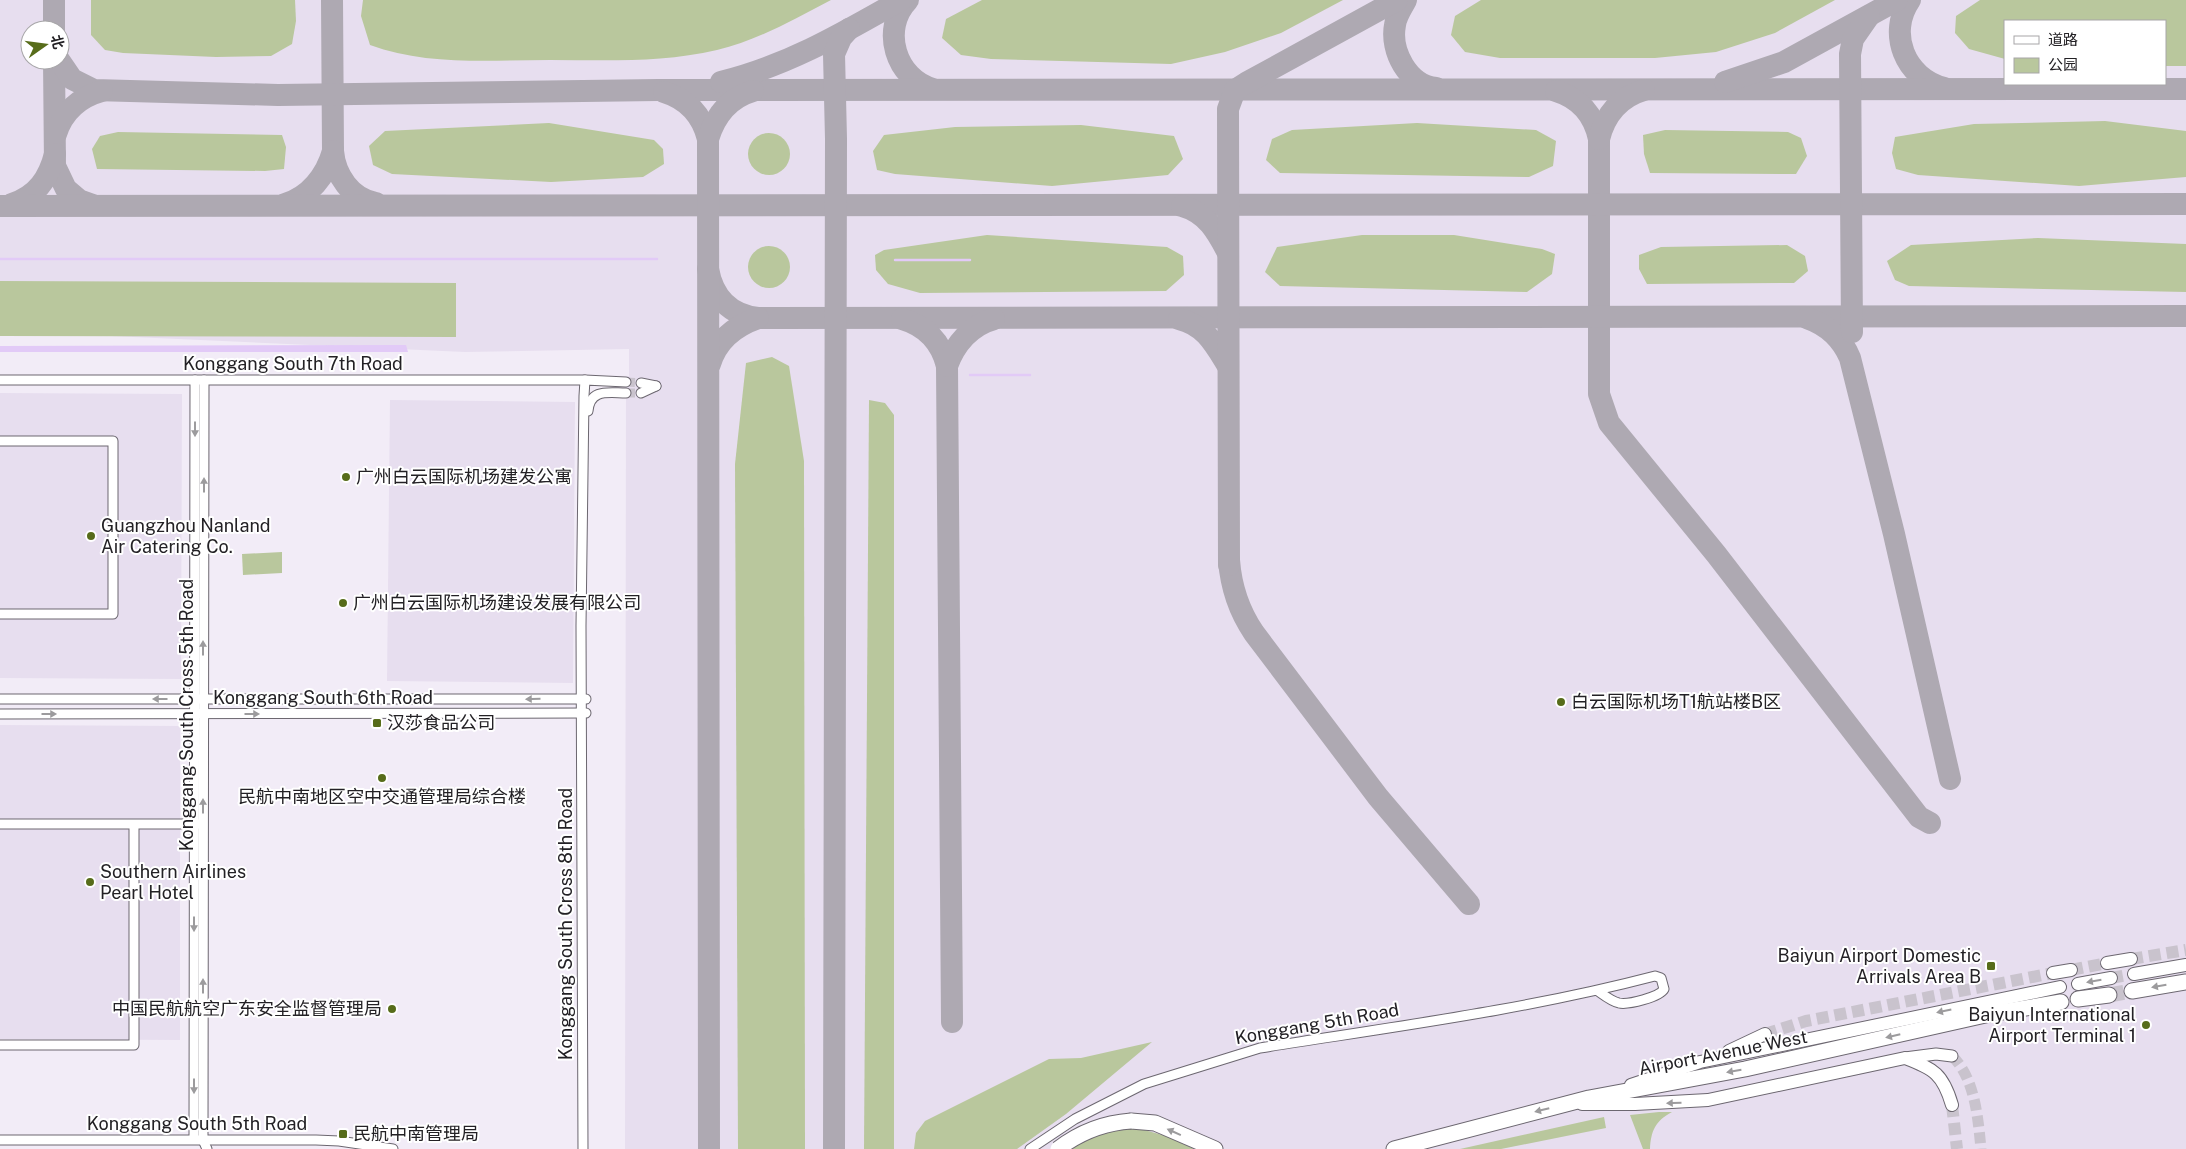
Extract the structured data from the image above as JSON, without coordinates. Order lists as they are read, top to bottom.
{
  "streets": {
    "highway": ["Airport Avenue West"],
    "street": [
      "Konggang South 7th Road",
      "Konggang South 6th Road",
      "Konggang South Cross 5th Road",
      "Konggang South Cross 8th Road",
      "Konggang 5th Road",
      "Konggang South 5th Road"
    ]
  },
  "crossings": [
    ["Konggang South 7th Road", "Konggang South Cross 5th Road"],
    ["Konggang South 6th Road", "Konggang South Cross 5th Road"],
    ["Konggang South 6th Road", "Konggang South Cross 8th Road"],
    ["Konggang South Cross 5th Road", "Konggang South 5th Road"]
  ],
  "one_way": ["Airport Avenue West"],
  "places": {
    "other": [
      "广州白云国际机场建发公寓",
      "Guangzhou Nanland Air Catering Co.",
      "广州白云国际机场建设发展有限公司",
      "白云国际机场T1航站楼B区",
      "民航中南地区空中交通管理局综合楼",
      "Southern Airlines Pearl Hotel",
      "中国民航航空广东安全监督管理局",
      "Baiyun International Airport Terminal 1"
    ],
    "transit": ["汉莎食品公司", "Baiyun Airport Domestic Arrivals Area B", "民航中南管理局"]
  },
  "legend": ["道路", "公园"],
  "north": "right"
}
